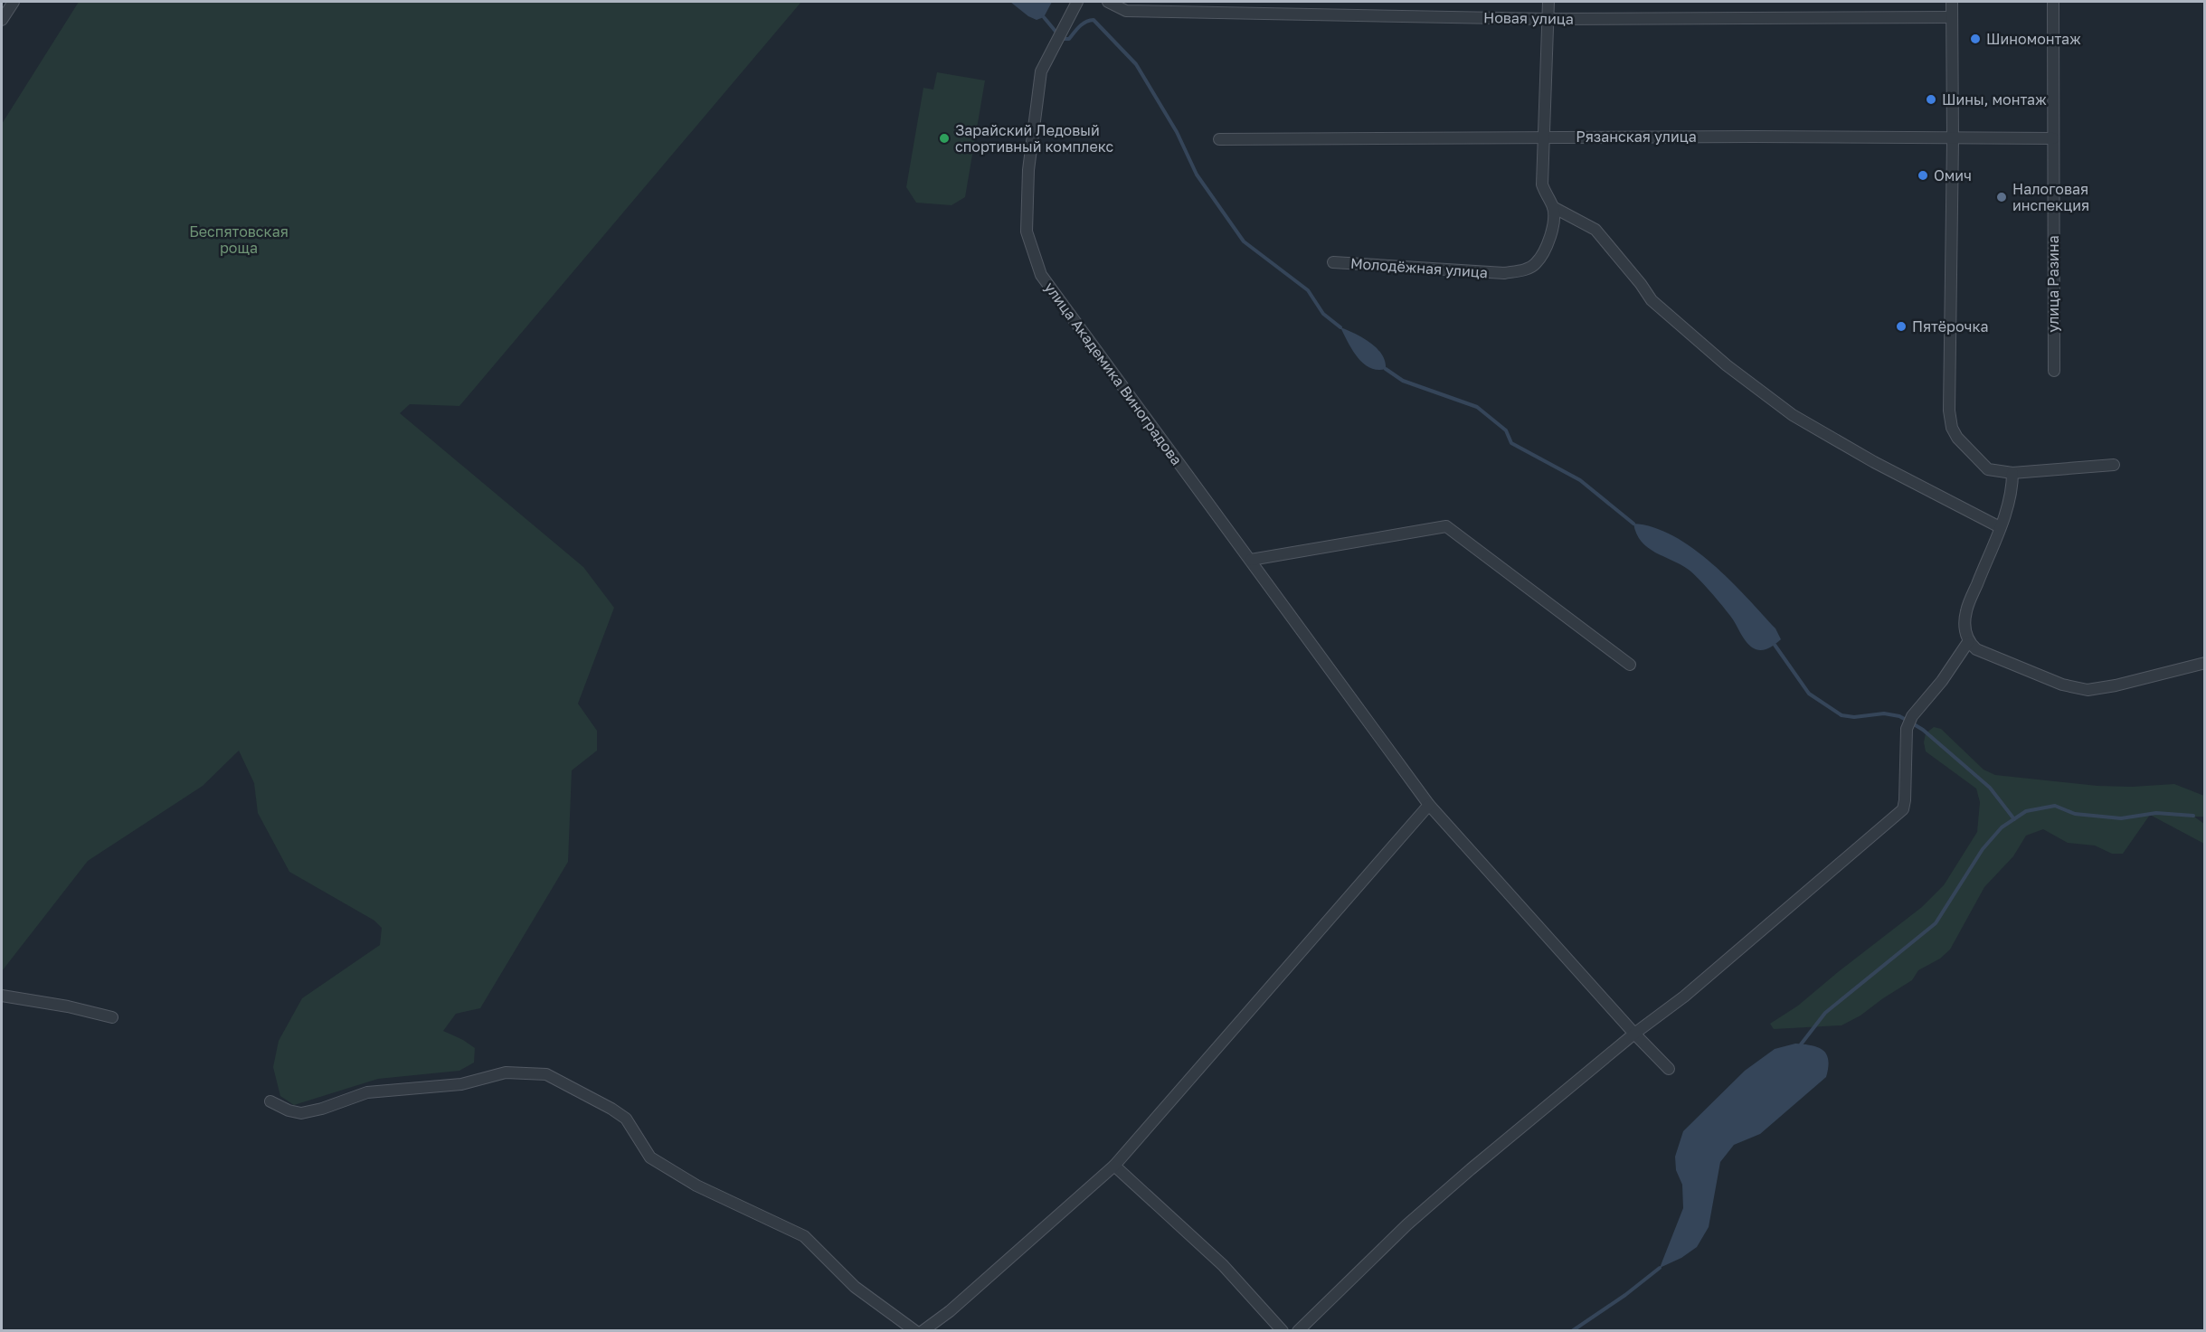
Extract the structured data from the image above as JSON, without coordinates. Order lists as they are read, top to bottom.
{
  "streets": {
    "street": [
      "Новая улица",
      "Рязанская улица",
      "Молодёжная улица",
      "улица Разина",
      "улица Академика Виноградова"
    ]
  },
  "crossings": [
    ["Рязанская улица", "улица Разина"]
  ],
  "parks": ["Беспятовская роща"],
  "places": [
    "Шиномонтаж",
    "Шины, монтаж",
    "Зарайский Ледовый спортивный комплекс",
    "Омич",
    "Налоговая инспекция",
    "Пятёрочка"
  ]
}
